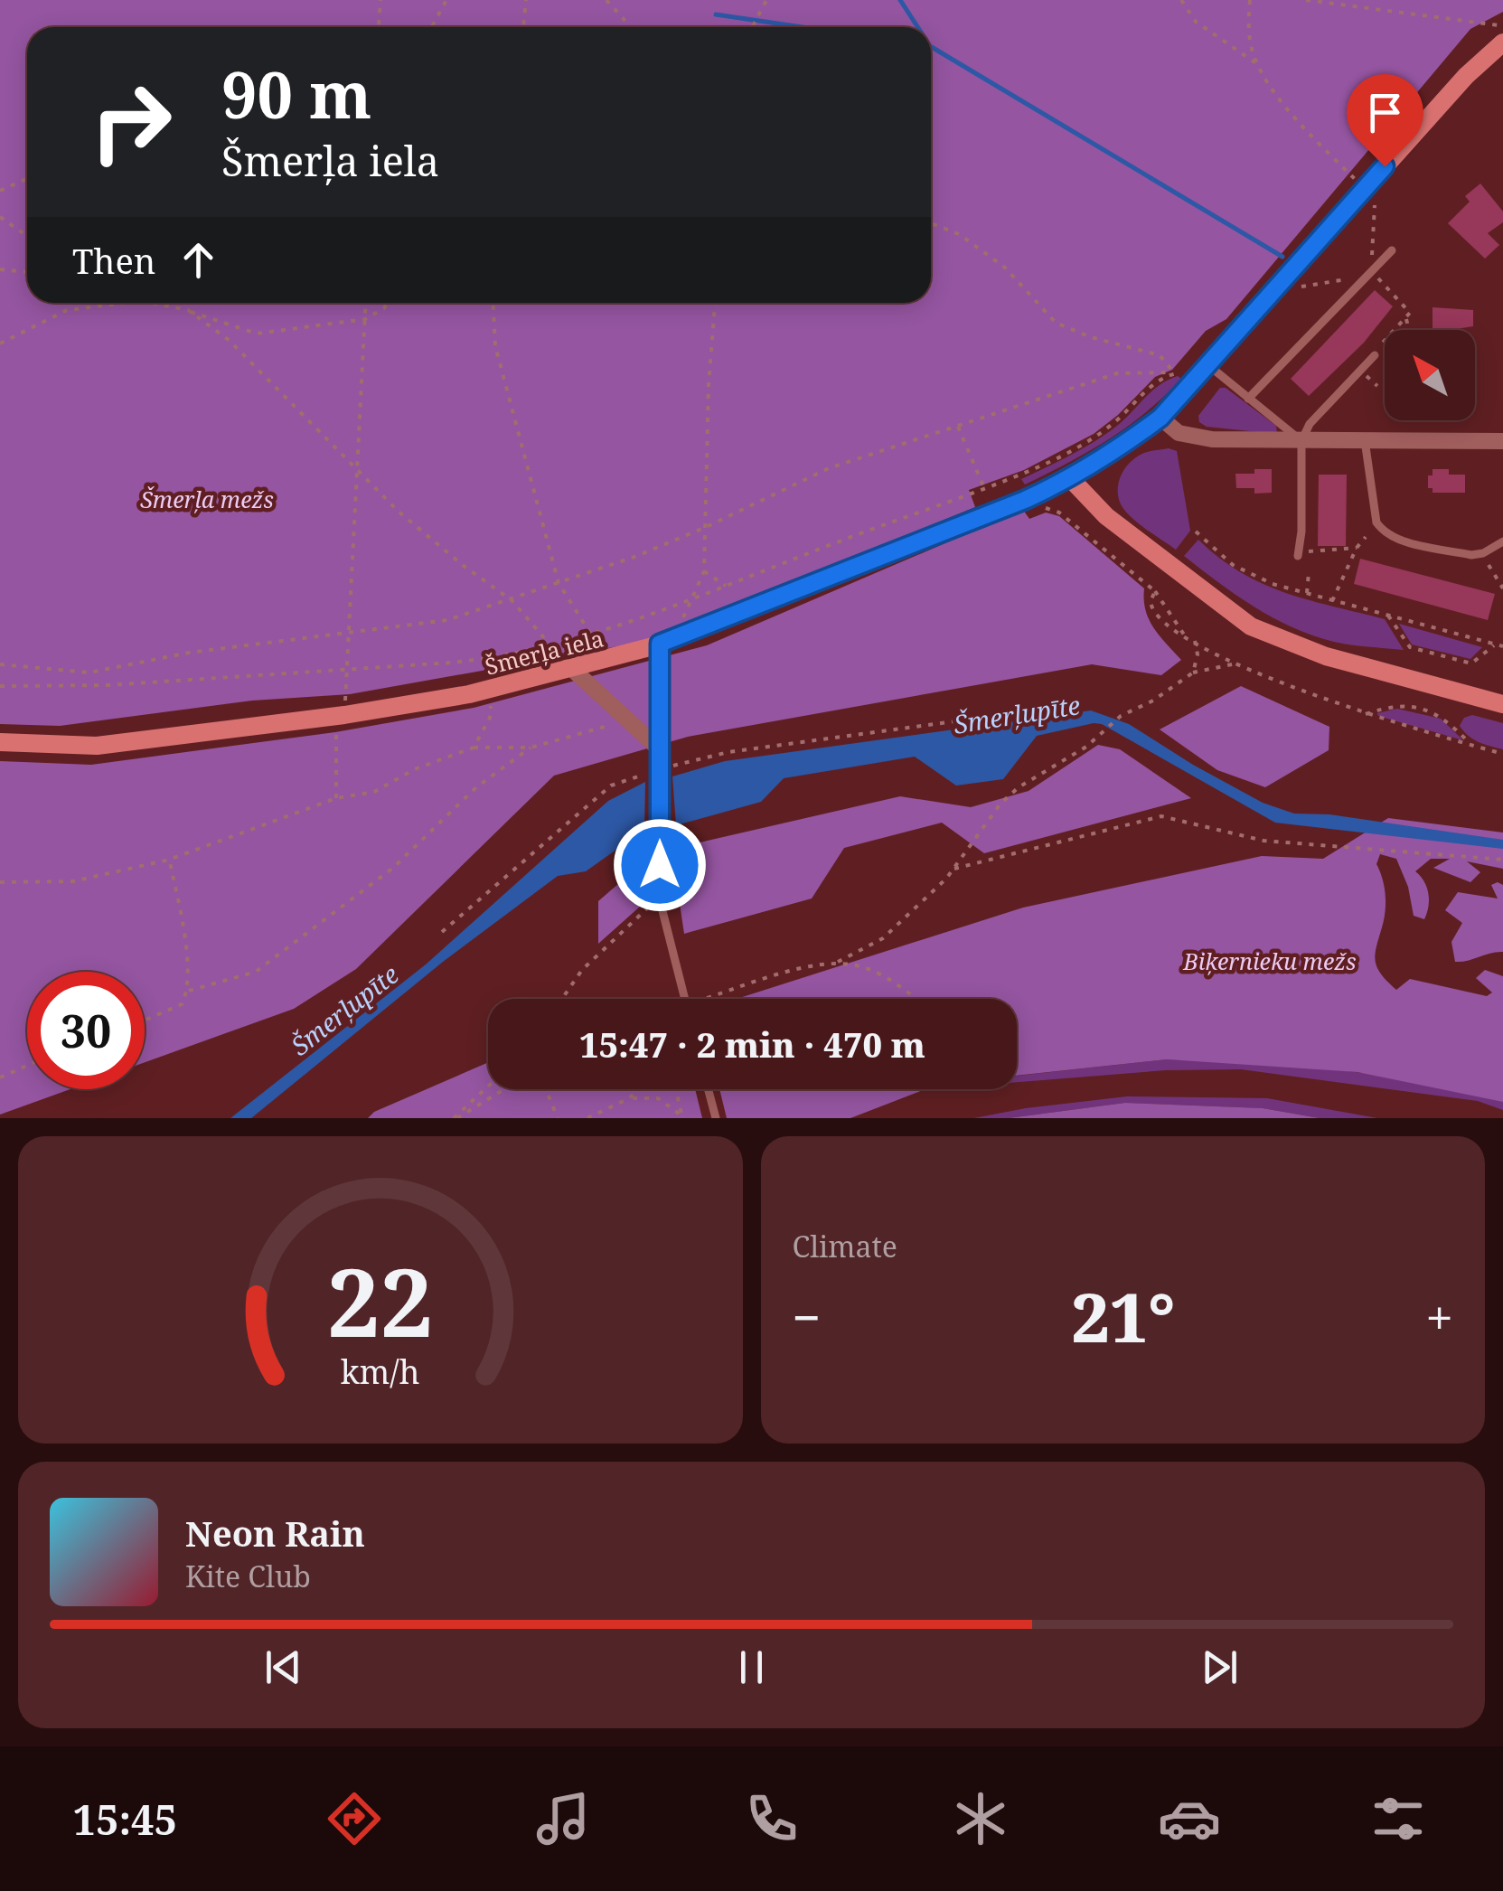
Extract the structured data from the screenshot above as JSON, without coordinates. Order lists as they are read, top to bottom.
{
  "streets": {
    "street": ["Šmerļa iela"]
  },
  "water": ["Šmerļupīte"],
  "parks": ["Šmerļa mežs", "Biķernieku mežs"],
  "north": "top left",
  "page": {
    "turn": ["90 m", "Šmerļa iela"],
    "then": "Then",
    "limit": "30",
    "trip": "15:47 · 2 min · 470 m",
    "tile": "Climate",
    "heat": ["−", "21°", "+"],
    "song": ["Neon Rain", "Kite Club"],
    "tabs": "15:45",
    "gauge": ["22", "km/h"]
  }
}
